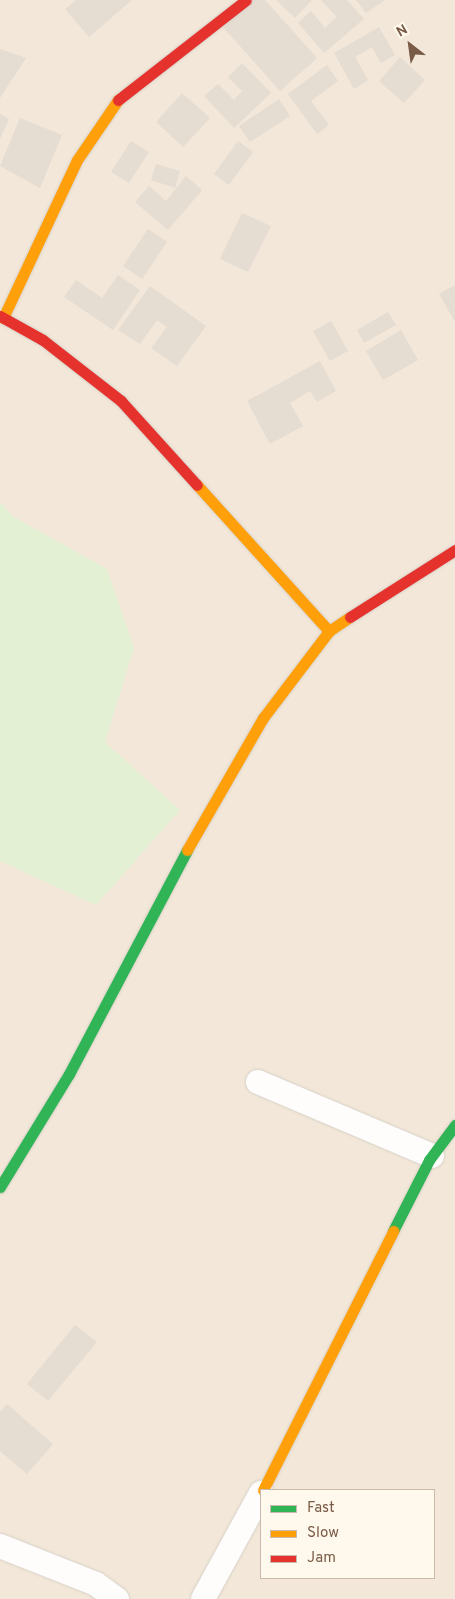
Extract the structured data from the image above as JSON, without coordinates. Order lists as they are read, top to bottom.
{
  "legend": ["Fast", "Slow", "Jam"],
  "north": "top left"
}
